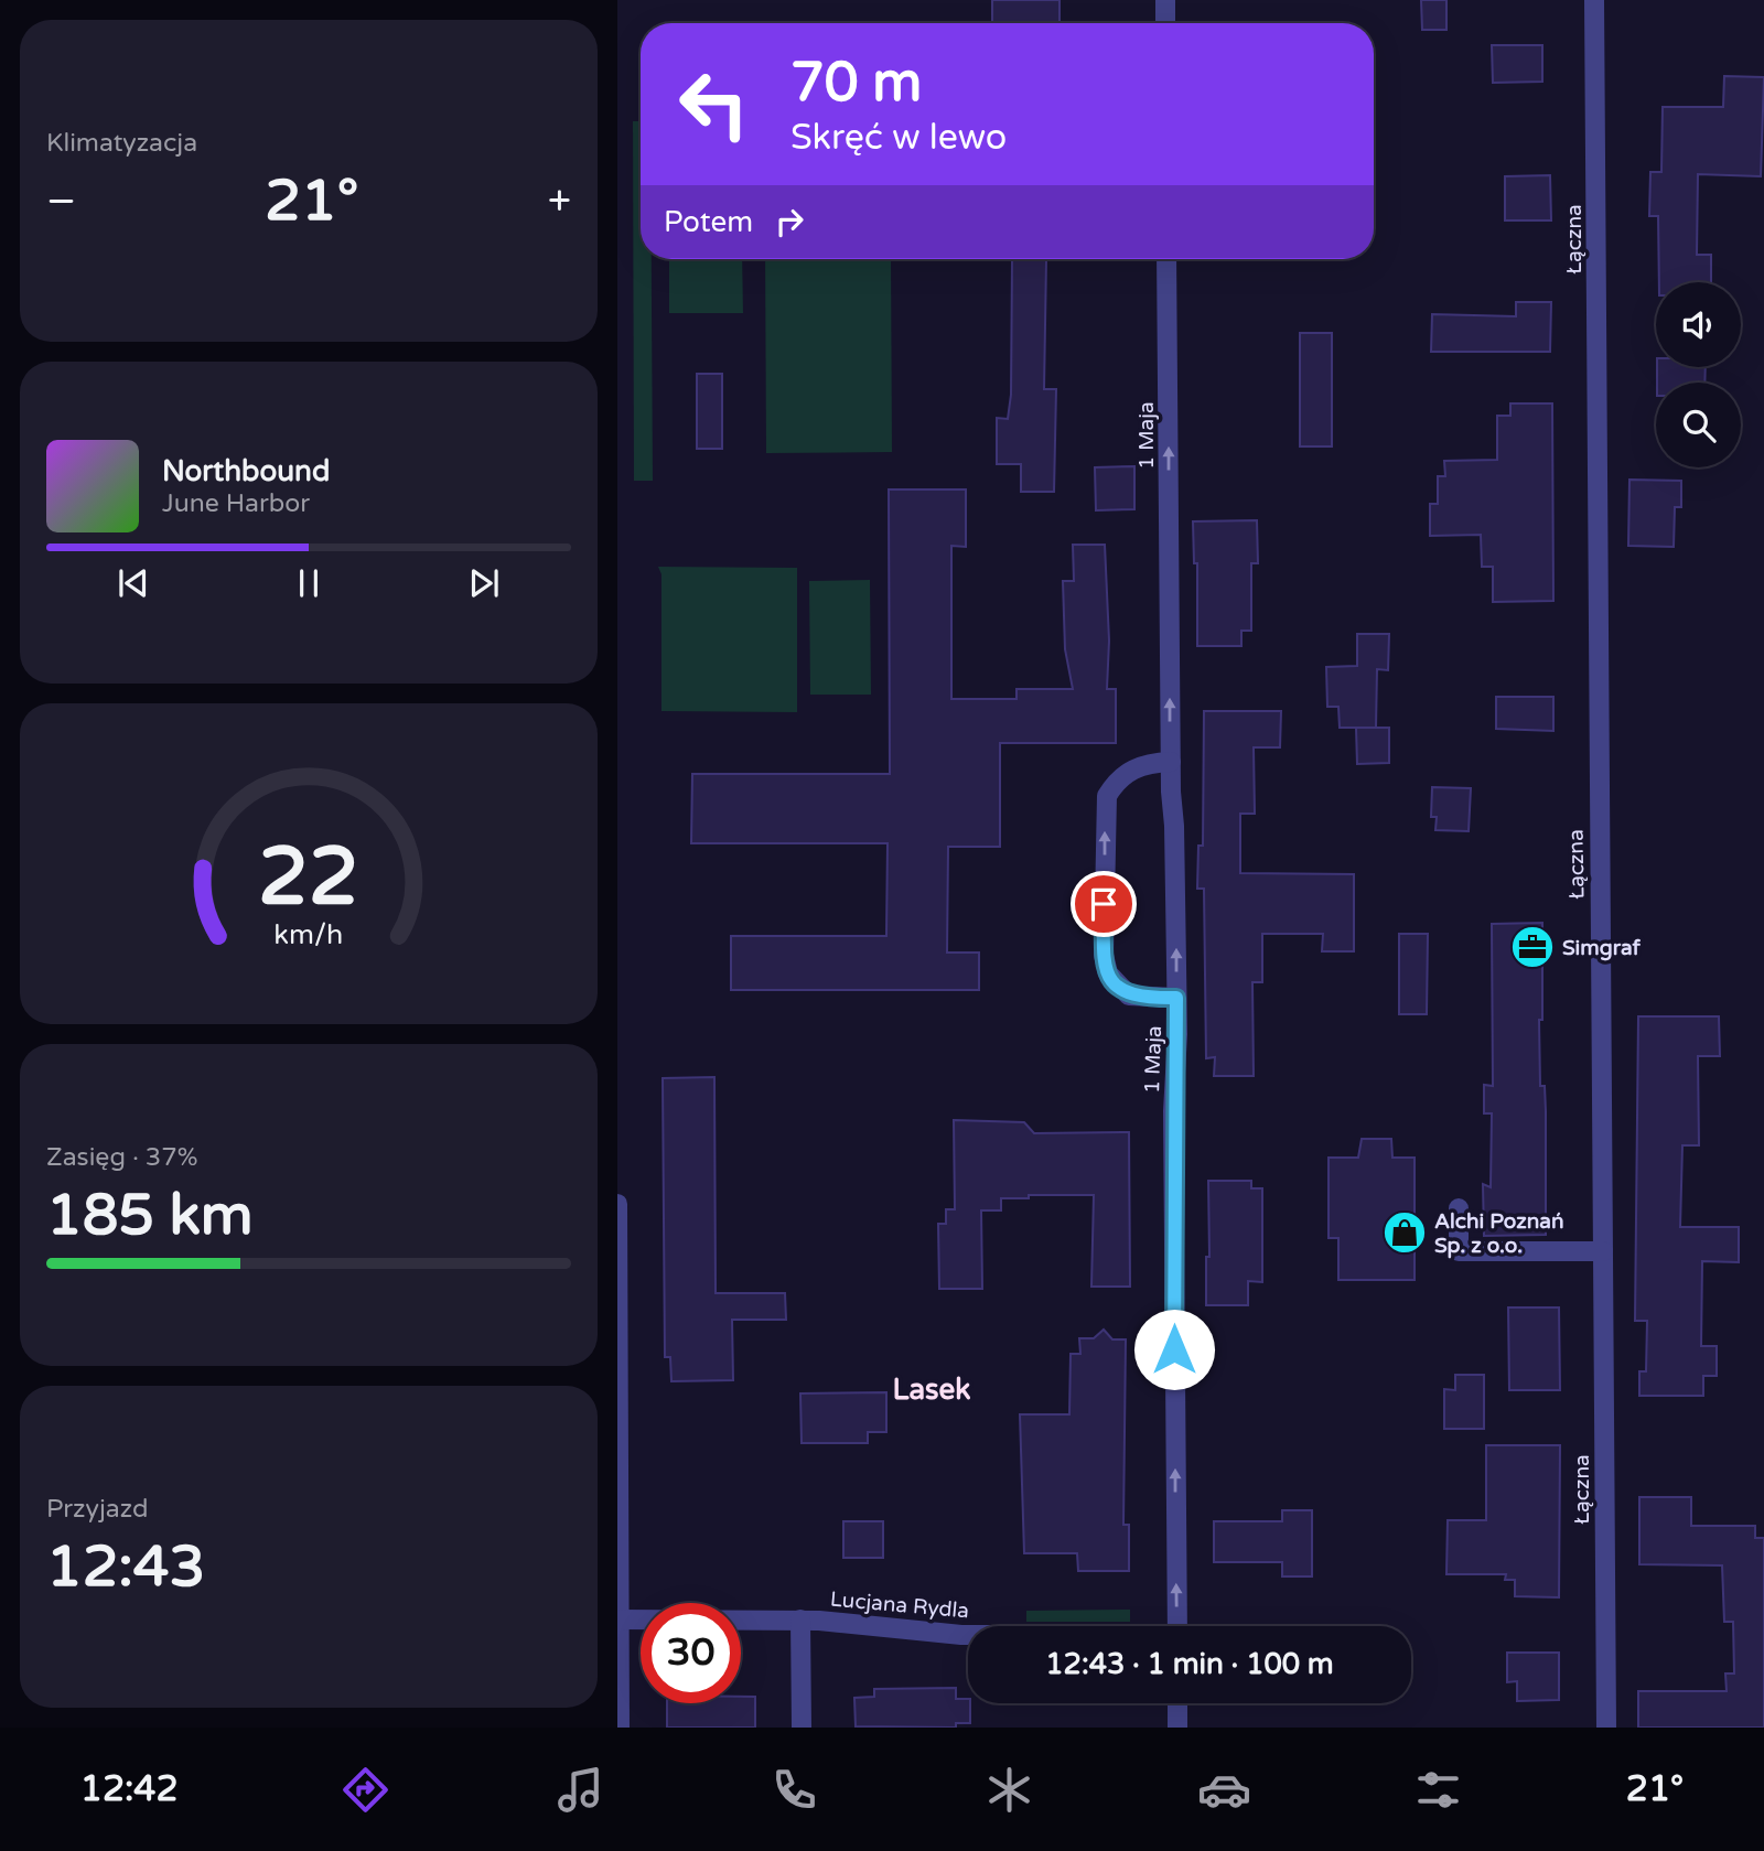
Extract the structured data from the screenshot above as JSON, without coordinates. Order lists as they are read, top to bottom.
{
  "streets": {
    "street": ["Łączna", "1 Maja", "Lucjana Rydla"]
  },
  "one_way": ["1 Maja"],
  "districts": ["Lasek"],
  "places": {
    "office": ["Simgraf"],
    "shop": ["Alchi Poznań Sp. z o.o."]
  },
  "page": {
    "tile": [
      "Klimatyzacja",
      ["Zasięg · 37%", "185 km"],
      ["Przyjazd", "12:43"]
    ],
    "turn": ["70 m", "Skręć w lewo"],
    "heat": ["−", "21°", "+"],
    "then": "Potem",
    "song": ["Northbound", "June Harbor"],
    "limit": "30",
    "trip": "12:43 · 1 min · 100 m",
    "tabs": ["12:42", "21°"],
    "gauge": ["22", "km/h"]
  }
}
